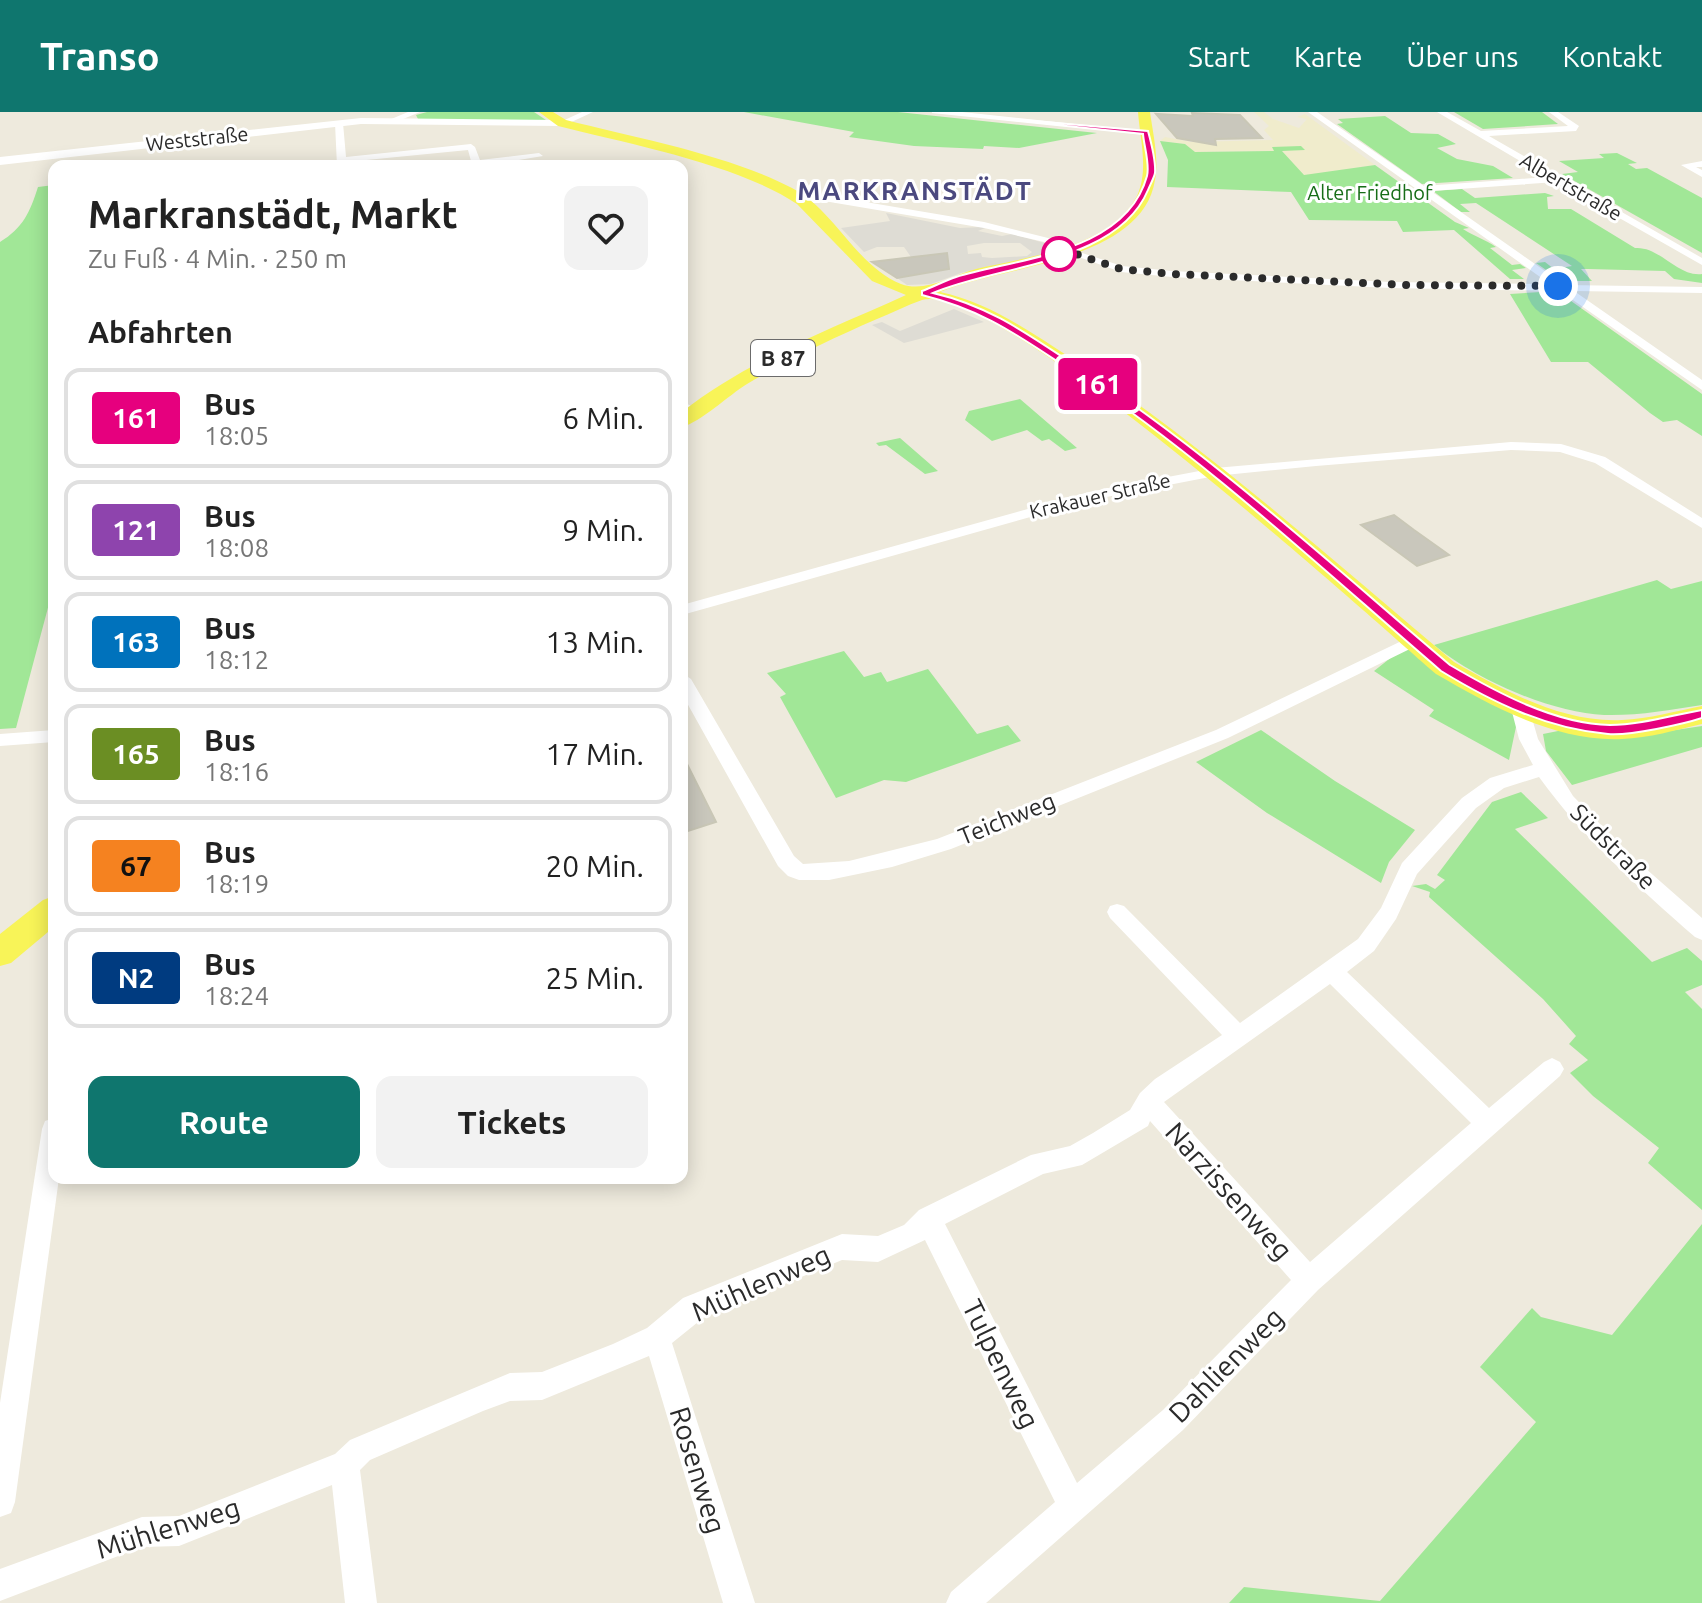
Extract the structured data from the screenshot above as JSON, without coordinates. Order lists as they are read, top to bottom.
{
  "streets": {
    "main road": ["Weststraße", "B 87"],
    "street": [
      "Albertstraße",
      "Krakauer Straße",
      "Teichweg",
      "Südstraße",
      "Narzissenweg",
      "Mühlenweg",
      "Tulpenweg",
      "Dahlienweg",
      "Rosenweg"
    ]
  },
  "crossings": [
    ["Südstraße", "Mühlenweg"],
    ["Narzissenweg", "Mühlenweg"],
    ["Narzissenweg", "Dahlienweg"],
    ["Mühlenweg", "Tulpenweg"],
    ["Mühlenweg", "Rosenweg"],
    ["Tulpenweg", "Dahlienweg"]
  ],
  "districts": ["MARKRANSTÄDT"],
  "parks": ["Alter Friedhof"],
  "lines": ["bus line 161"],
  "page": {
    "header": "Transo",
    "nav": [
      "Start",
      "Karte",
      "Über uns",
      "Kontakt"
    ],
    "on_map": "161",
    "heading": [
      ["Markranstädt, Markt", "Zu Fuß · 4 Min. · 250 m"],
      "Abfahrten"
    ],
    "list": [
      {
        "mark": "161",
        "name": "Bus",
        "note": "18:05",
        "value": "6 Min."
      },
      {
        "mark": "121",
        "name": "Bus",
        "note": "18:08",
        "value": "9 Min."
      },
      {
        "mark": "163",
        "name": "Bus",
        "note": "18:12",
        "value": "13 Min."
      },
      {
        "mark": "165",
        "name": "Bus",
        "note": "18:16",
        "value": "17 Min."
      },
      {
        "mark": "67",
        "name": "Bus",
        "note": "18:19",
        "value": "20 Min."
      },
      {
        "mark": "N2",
        "name": "Bus",
        "note": "18:24",
        "value": "25 Min."
      }
    ],
    "buttons": ["Route", "Tickets"]
  }
}
